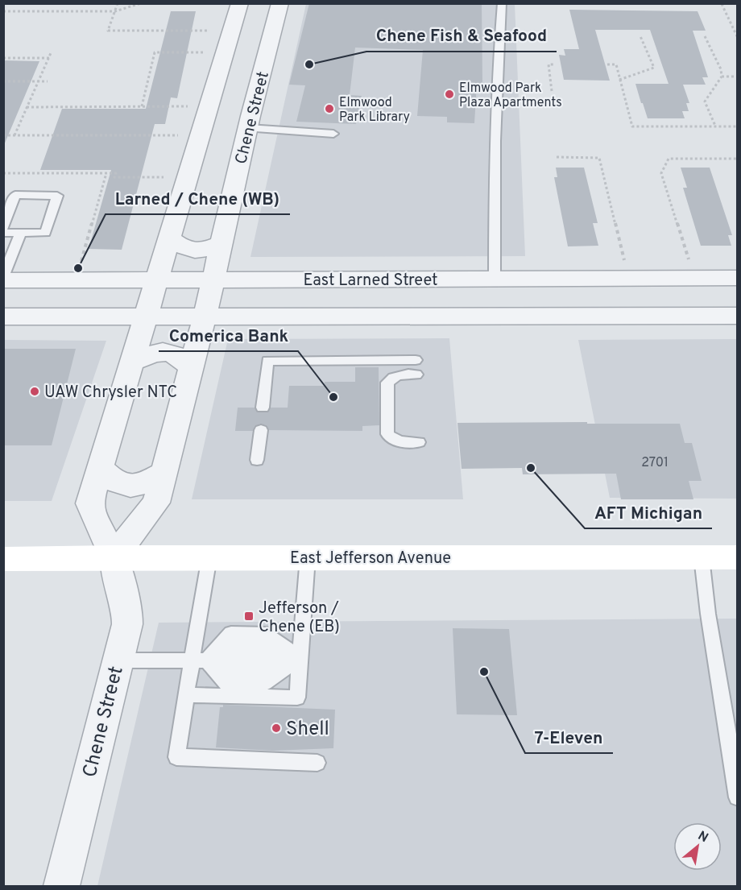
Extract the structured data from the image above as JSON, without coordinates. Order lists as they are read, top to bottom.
{
  "streets": {
    "main road": ["East Jefferson Avenue"],
    "street": ["Chene Street", "East Larned Street"]
  },
  "crossings": [
    ["Chene Street", "East Larned Street"],
    ["Chene Street", "East Jefferson Avenue"]
  ],
  "places": {
    "other": [
      "Chene Fish & Seafood",
      "Elmwood Park Plaza Apartments",
      "Elmwood Park Library",
      "Larned / Chene (WB)",
      "UAW Chrysler NTC",
      "Comerica Bank",
      "AFT Michigan",
      "7-Eleven",
      "Shell"
    ],
    "transit": ["Jefferson / Chene (EB)"]
  },
  "house_numbers": ["2701"],
  "north": "top right"
}
